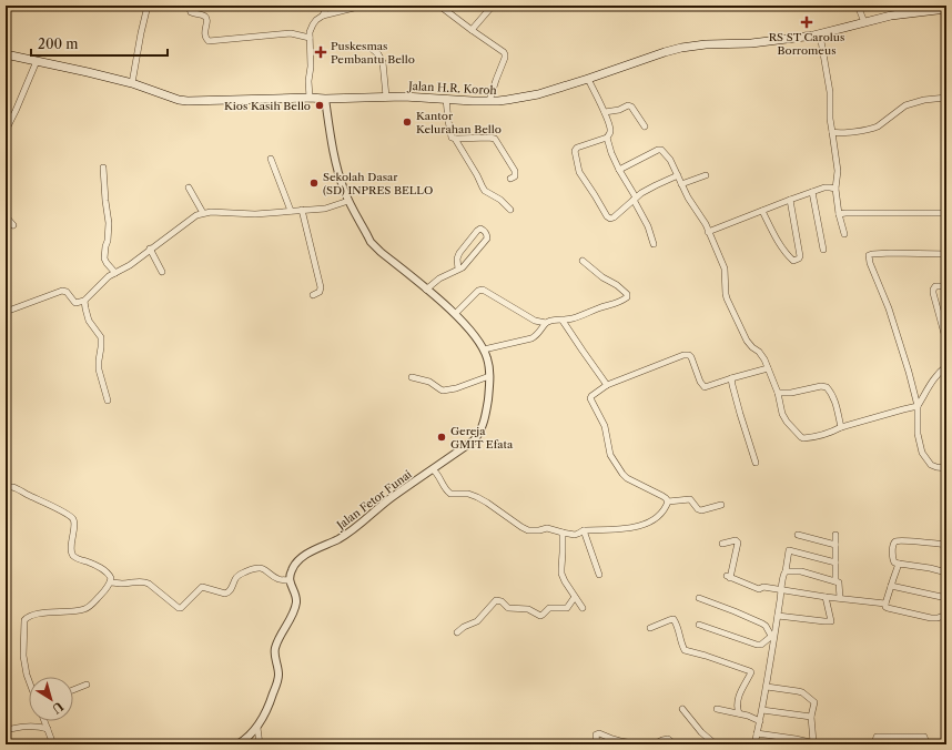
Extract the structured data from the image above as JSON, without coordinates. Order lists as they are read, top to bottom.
{
  "streets": {
    "main road": ["Jalan H.R. Koroh"],
    "street": ["Jalan Fetor Funai"]
  },
  "crossings": [
    ["Jalan H.R. Koroh", "Jalan Fetor Funai"]
  ],
  "places": {
    "health": ["RS ST Carolus Borromeus", "Puskesmas Pembantu Bello"],
    "other": [
      "Kios Kasih Bello",
      "Kantor Kelurahan Bello",
      "Sekolah Dasar (SD) INPRES BELLO",
      "Gereja GMIT Efata"
    ]
  },
  "scale_bar": "200 m",
  "north": "bottom right"
}
